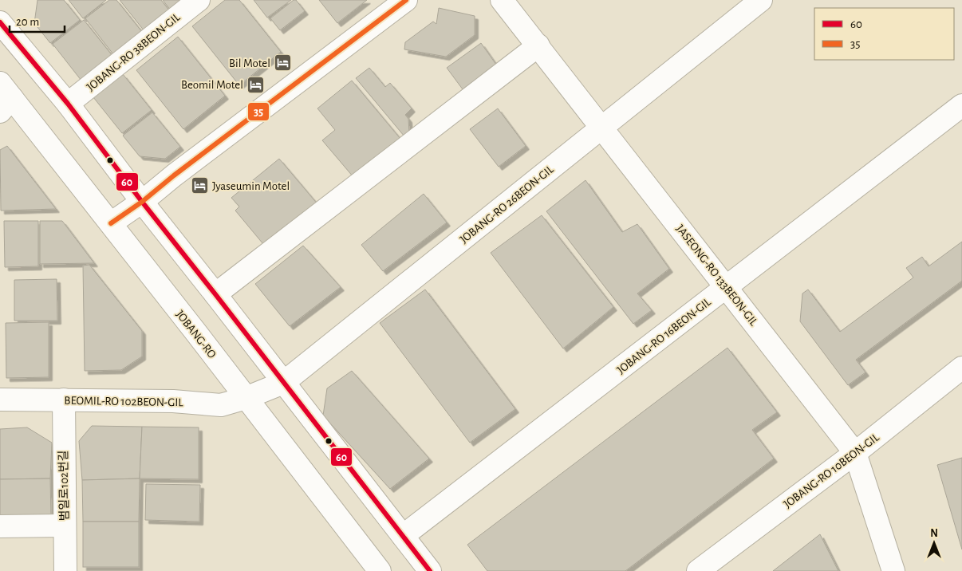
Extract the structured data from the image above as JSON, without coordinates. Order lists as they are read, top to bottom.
{
  "streets": {
    "street": [
      "JOBANG-RO 38BEON-GIL",
      "JOBANG-RO 26BEON-GIL",
      "JASEONG-RO 133BEON-GIL",
      "JOBANG-RO",
      "JOBANG-RO 16BEON-GIL",
      "BEOMIL-RO 102BEON-GIL",
      "JOBANG-RO 10BEON-GIL",
      "범일로102번길"
    ]
  },
  "crossings": [
    ["JOBANG-RO 26BEON-GIL", "JASEONG-RO 133BEON-GIL"],
    ["JOBANG-RO 26BEON-GIL", "JOBANG-RO"],
    ["JOBANG-RO 26BEON-GIL", "BEOMIL-RO 102BEON-GIL"],
    ["JASEONG-RO 133BEON-GIL", "JOBANG-RO 16BEON-GIL"],
    ["JASEONG-RO 133BEON-GIL", "JOBANG-RO 10BEON-GIL"],
    ["JOBANG-RO", "BEOMIL-RO 102BEON-GIL"],
    ["BEOMIL-RO 102BEON-GIL", "범일로102번길"]
  ],
  "places": {
    "hotel": ["Bil Motel", "Beomil Motel", "Jyaseumin Motel"]
  },
  "lines": ["transit line 35", "transit line 60"],
  "legend": ["60", "35"],
  "scale_bar": "20 m",
  "north": "top"
}
